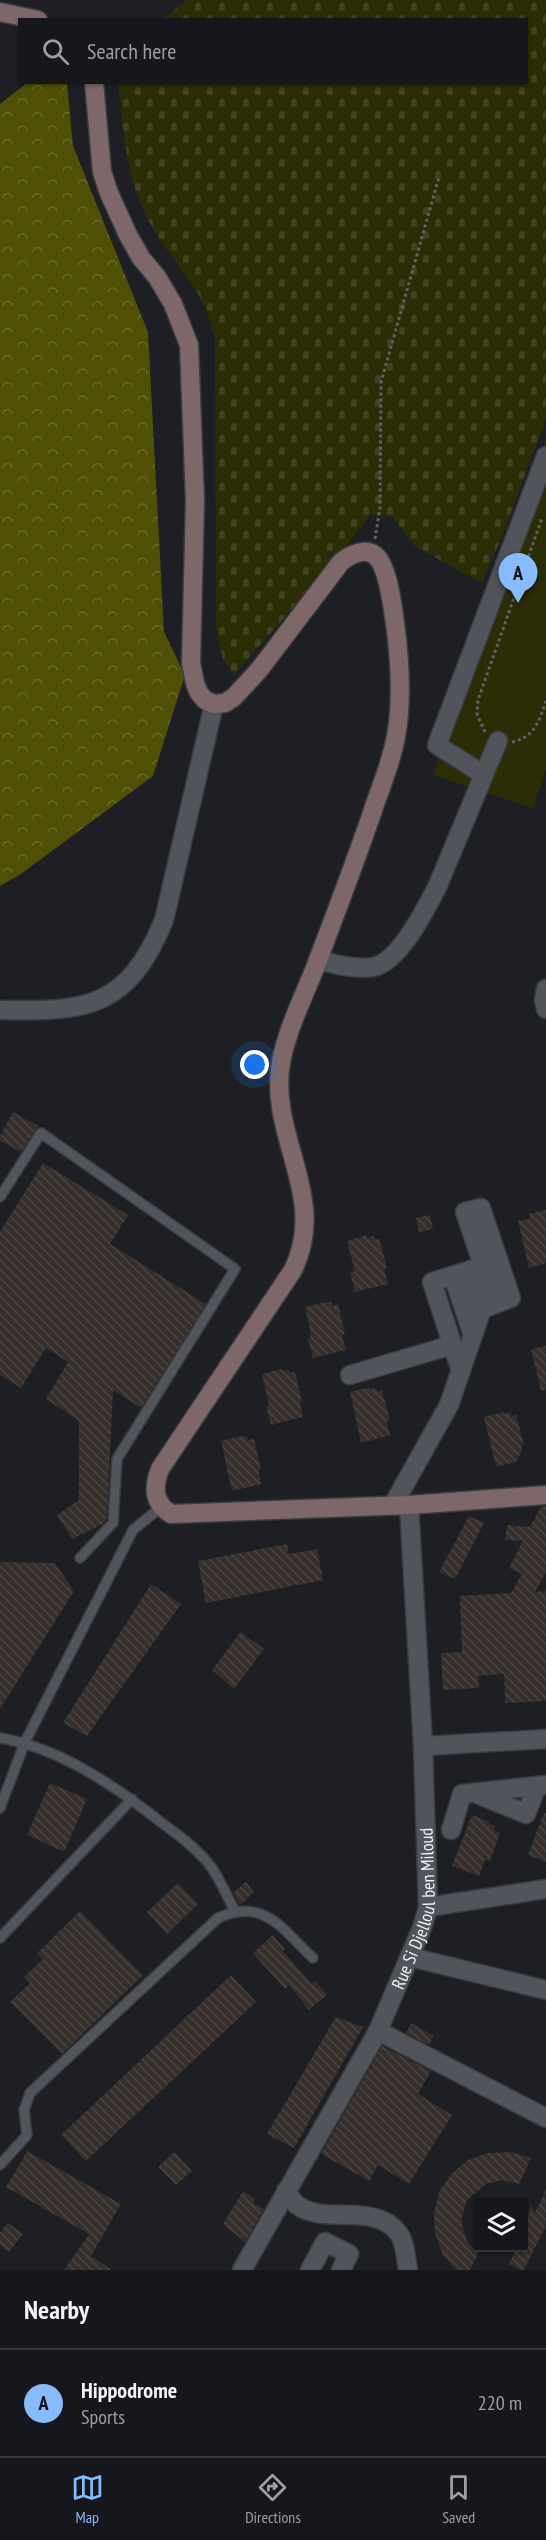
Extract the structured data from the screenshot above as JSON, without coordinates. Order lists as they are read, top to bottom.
{
  "streets": {
    "street": ["Rue Si Djelloul ben Miloud"]
  },
  "page": {
    "search": "Search here",
    "pins": "A",
    "heading": "Nearby",
    "list": [
      {
        "mark": "A",
        "name": "Hippodrome",
        "note": "Sports",
        "value": "220 m"
      }
    ],
    "nav": ["Map", "Directions", "Saved"]
  }
}
